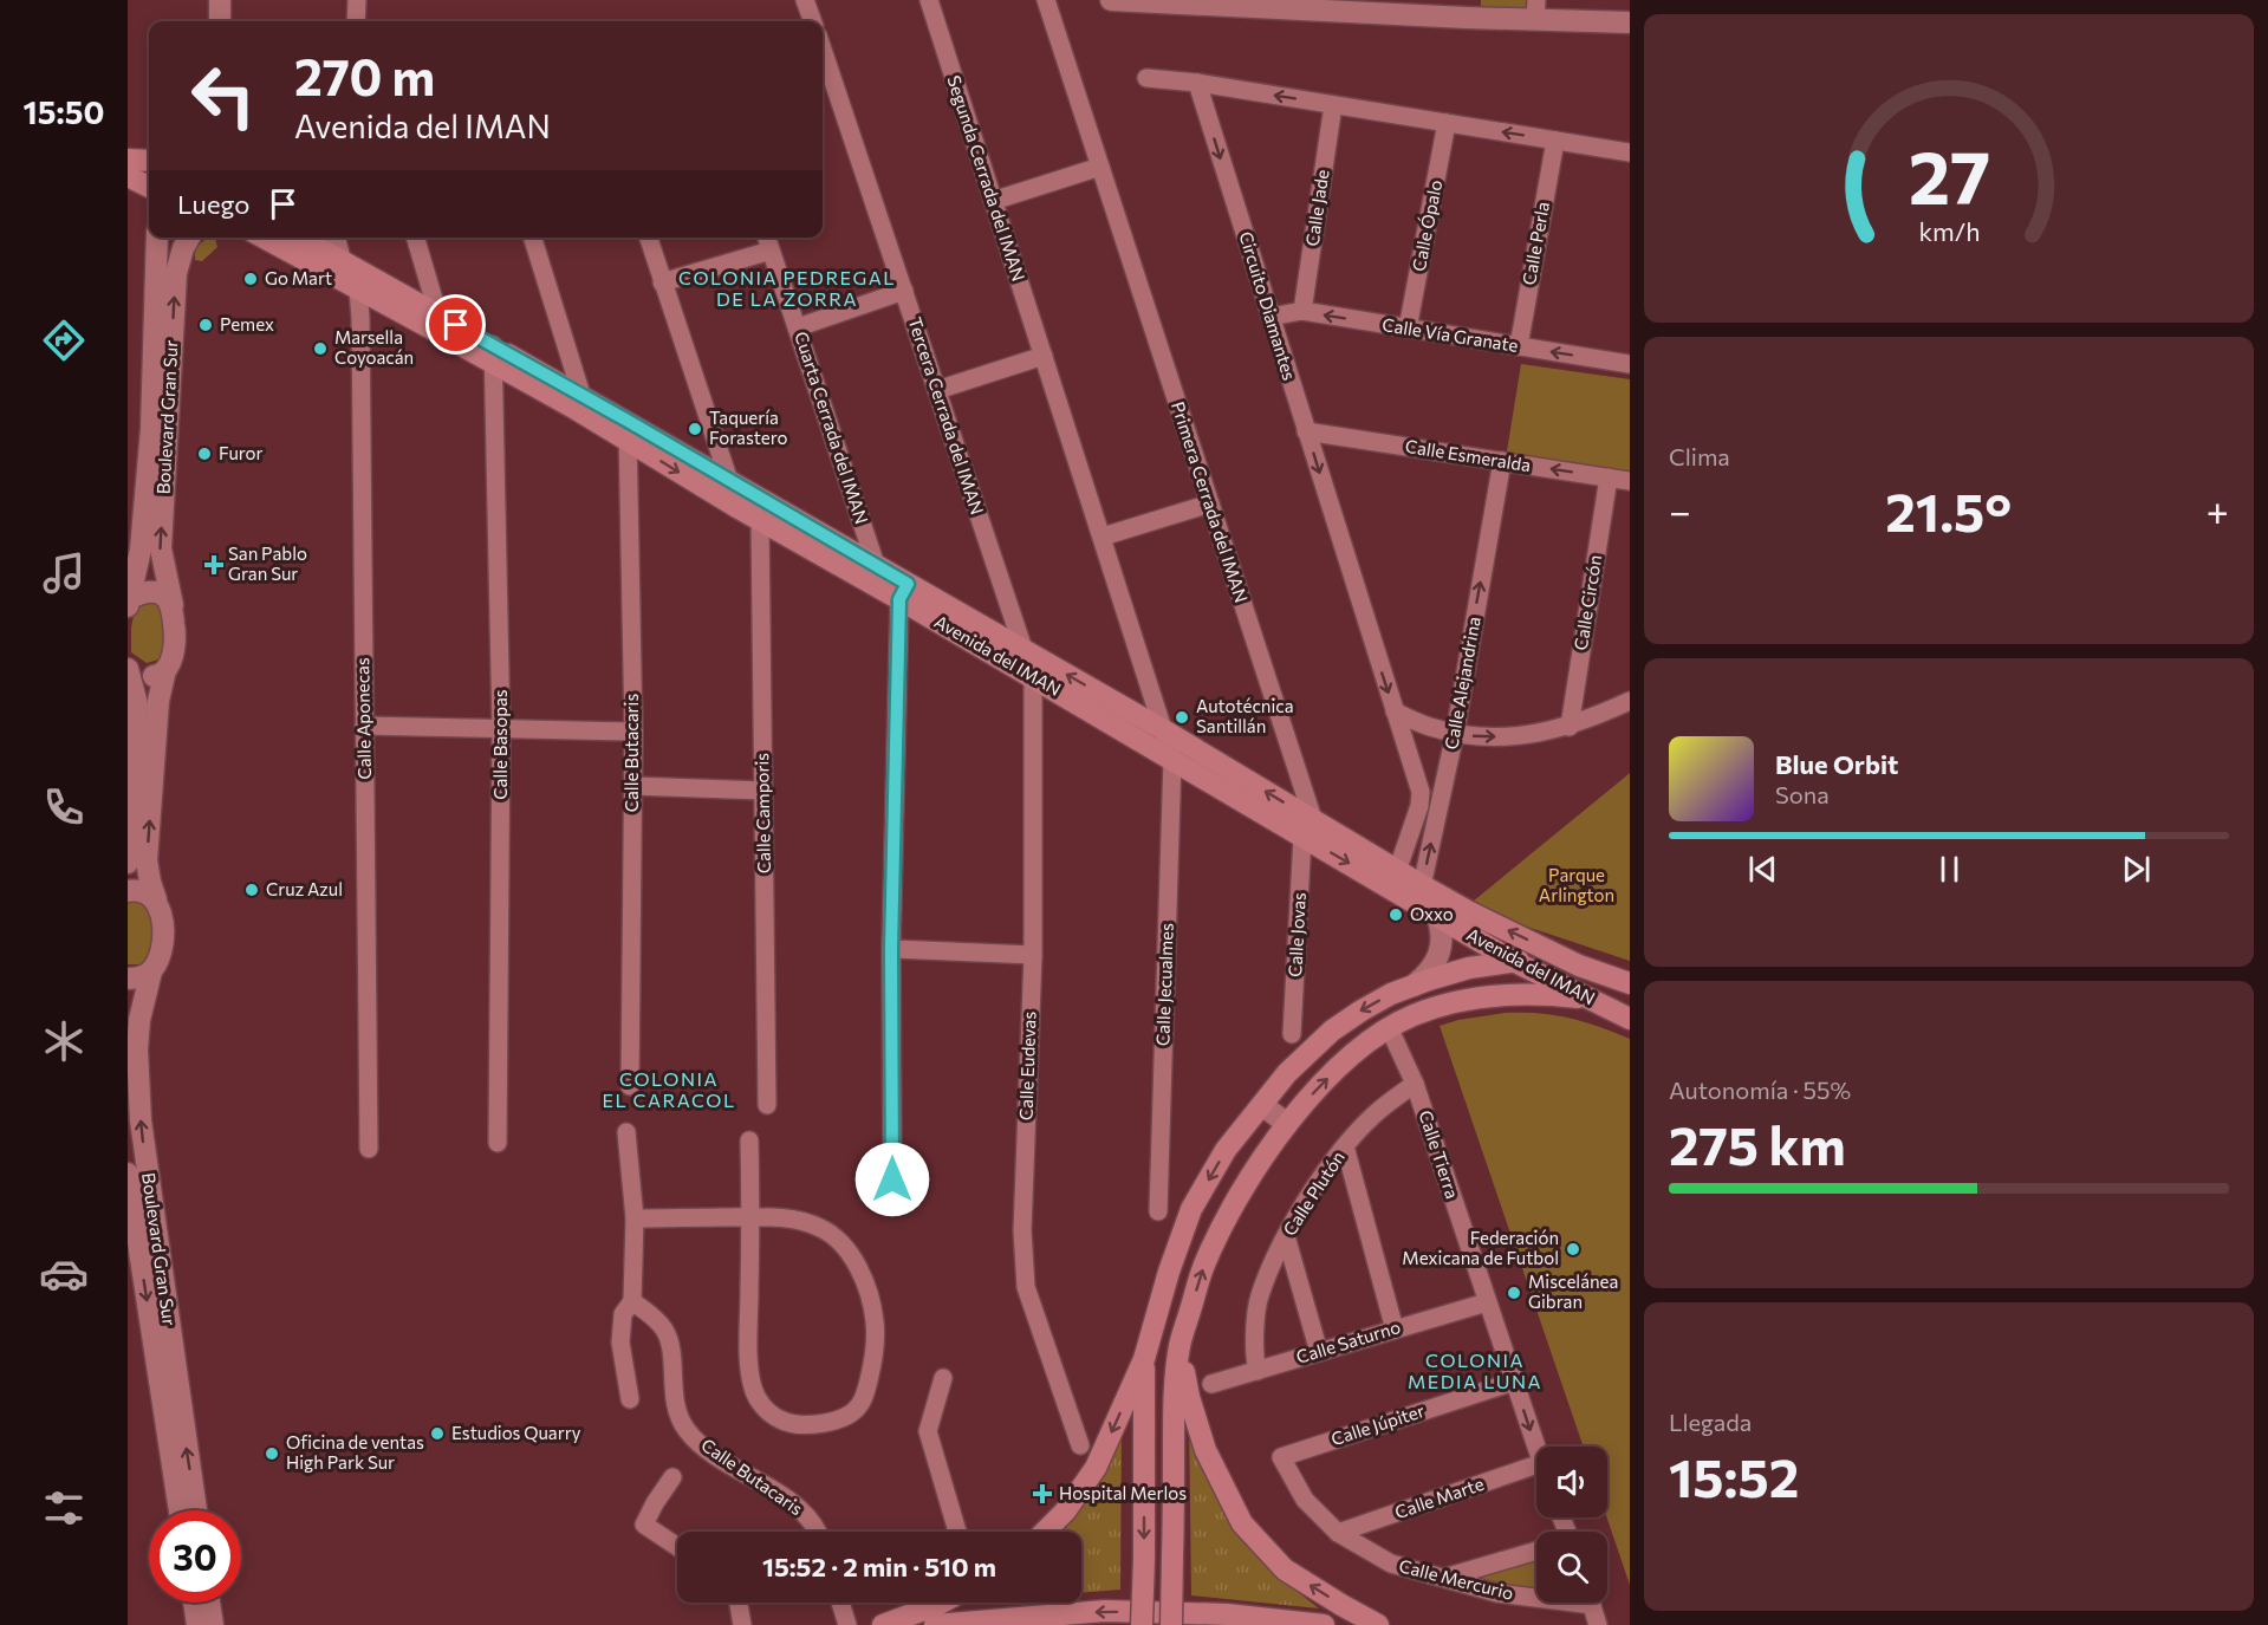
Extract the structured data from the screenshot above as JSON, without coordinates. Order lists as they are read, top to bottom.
{
  "streets": {
    "main road": ["Avenida del IMAN"],
    "street": [
      "Segunda Cerrada del IMAN",
      "Calle Jade",
      "Calle Ópalo",
      "Calle Perla",
      "Circuito Diamantes",
      "Calle Vía Granate",
      "Tercera Cerrada del IMAN",
      "Boulevard Gran Sur",
      "Cuarta Cerrada del IMAN",
      "Calle Esmeralda",
      "Primera Cerrada del IMAN",
      "Calle Circón",
      "Calle Alejandrina",
      "Calle Aponecas",
      "Calle Basopas",
      "Calle Butacaris",
      "Calle Camporis",
      "Calle Jovas",
      "Calle Jecualmes",
      "Calle Eudevas",
      "Calle Tierra",
      "Calle Plutón",
      "Calle Saturno",
      "Calle Júpiter",
      "Calle Marte",
      "Calle Mercurio"
    ]
  },
  "crossings": [
    ["Segunda Cerrada del IMAN", "Avenida del IMAN"],
    ["Segunda Cerrada del IMAN", "Calle Jecualmes"],
    ["Calle Jade", "Calle Vía Granate"],
    ["Calle Ópalo", "Calle Vía Granate"],
    ["Calle Perla", "Calle Vía Granate"],
    ["Circuito Diamantes", "Calle Vía Granate"],
    ["Circuito Diamantes", "Calle Esmeralda"],
    ["Tercera Cerrada del IMAN", "Avenida del IMAN"],
    ["Tercera Cerrada del IMAN", "Calle Eudevas"],
    ["Cuarta Cerrada del IMAN", "Avenida del IMAN"],
    ["Calle Esmeralda", "Calle Circón"],
    ["Calle Esmeralda", "Calle Alejandrina"],
    ["Primera Cerrada del IMAN", "Avenida del IMAN"],
    ["Primera Cerrada del IMAN", "Calle Jovas"],
    ["Avenida del IMAN", "Calle Alejandrina"],
    ["Avenida del IMAN", "Calle Aponecas"],
    ["Avenida del IMAN", "Calle Basopas"],
    ["Avenida del IMAN", "Calle Butacaris"],
    ["Avenida del IMAN", "Calle Camporis"],
    ["Avenida del IMAN", "Calle Jovas"],
    ["Avenida del IMAN", "Calle Jecualmes"],
    ["Avenida del IMAN", "Calle Eudevas"],
    ["Calle Tierra", "Calle Plutón"],
    ["Calle Tierra", "Calle Saturno"],
    ["Calle Tierra", "Calle Júpiter"],
    ["Calle Plutón", "Calle Saturno"],
    ["Calle Júpiter", "Calle Mercurio"],
    ["Calle Marte", "Calle Mercurio"]
  ],
  "one_way": ["Circuito Diamantes", "Calle Vía Granate", "Calle Alejandrina"],
  "districts": ["COLONIA PEDREGAL DE LA ZORRA", "COLONIA EL CARACOL", "COLONIA MEDIA LUNA"],
  "parks": ["Parque Arlington"],
  "places": {
    "other": [
      "Go Mart",
      "Pemex",
      "Marsella Coyoacán",
      "Taquería Forastero",
      "Furor",
      "Autotécnica Santillán",
      "Cruz Azul",
      "Oxxo",
      "Federación Mexicana de Futbol",
      "Miscelánea Gibran",
      "Estudios Quarry",
      "Oficina de ventas High Park Sur"
    ],
    "health": ["San Pablo Gran Sur", "Hospital Merlos"]
  },
  "page": {
    "tabs": "15:50",
    "turn": ["270 m", "Avenida del IMAN"],
    "then": "Luego",
    "tile": [
      "Clima",
      ["Autonomía · 55%", "275 km"],
      ["Llegada", "15:52"]
    ],
    "heat": ["−", "21.5°", "+"],
    "song": ["Blue Orbit", "Sona"],
    "limit": "30",
    "trip": "15:52 · 2 min · 510 m",
    "gauge": ["27", "km/h"]
  }
}
